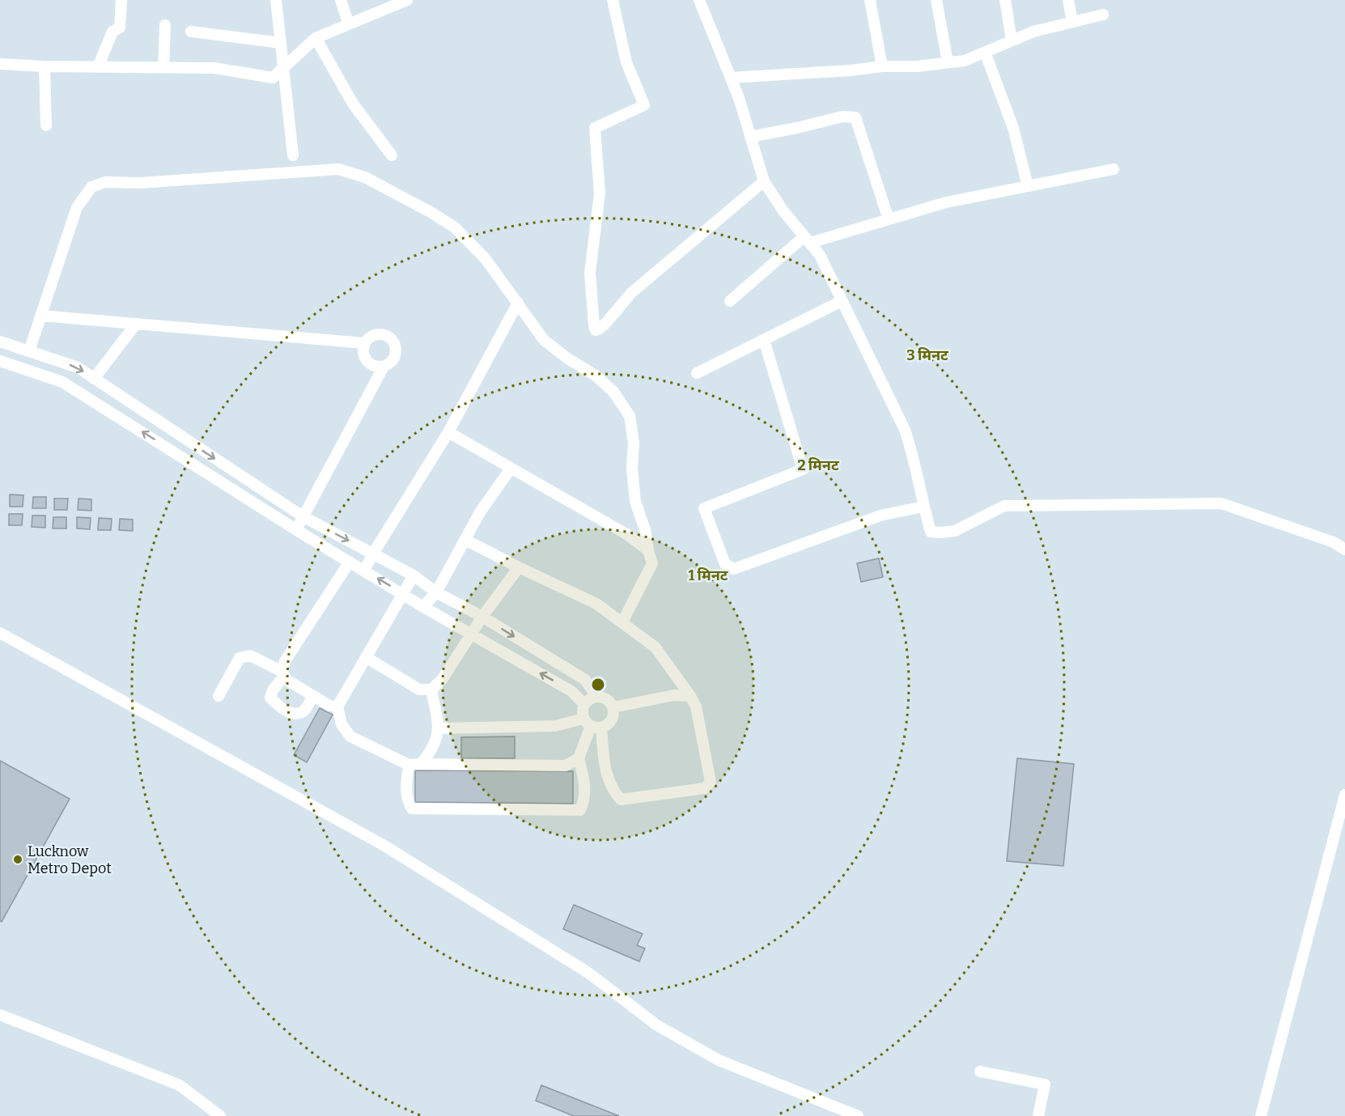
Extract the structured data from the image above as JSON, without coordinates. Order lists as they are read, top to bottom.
{
  "places": ["Lucknow Metro Depot"],
  "rings": ["3 मिनट", "2 मिनट", "1 मिनट"]
}
